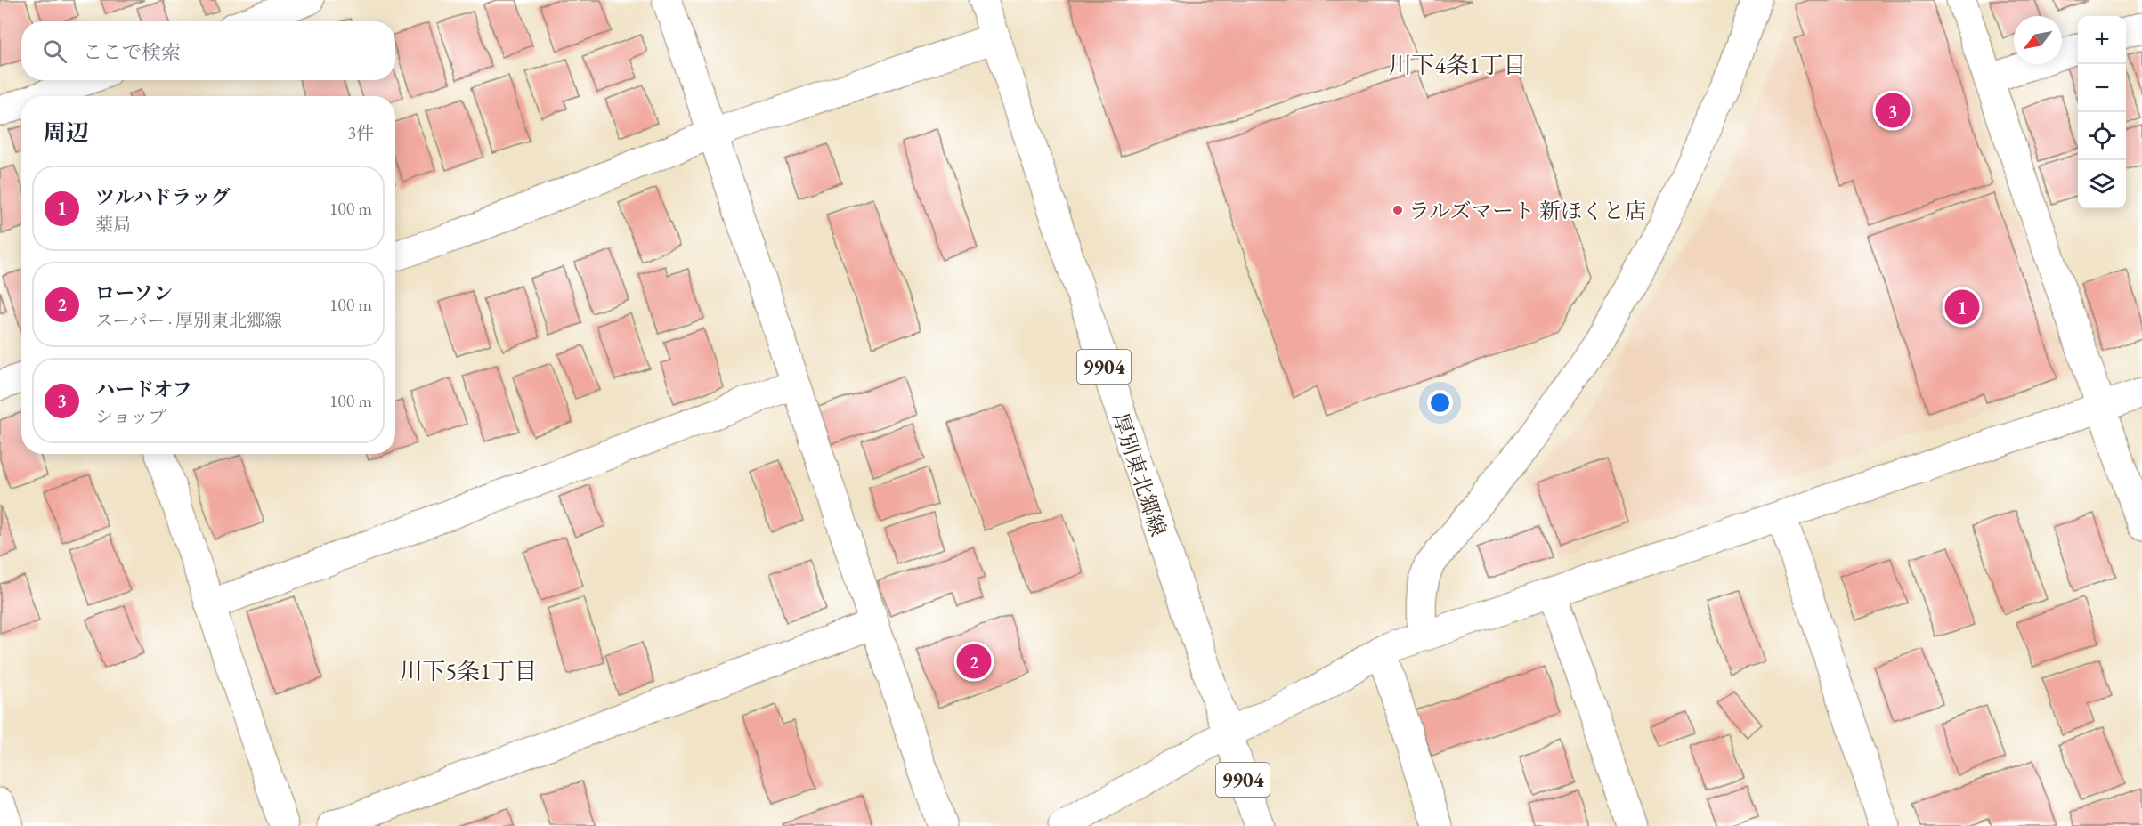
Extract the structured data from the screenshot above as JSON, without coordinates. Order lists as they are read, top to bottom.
{
  "streets": {
    "street": ["9904", "厚別東北郷線"]
  },
  "districts": ["川下4条1丁目", "川下5条1丁目"],
  "places": ["ラルズマート 新ほくと店"],
  "north": "bottom left",
  "page": {
    "map_buttons": ["+", "−"],
    "search": "ここで検索",
    "pins": ["3", "1", "2"],
    "heading": ["周辺", "3件"],
    "list": [
      {
        "mark": "1",
        "name": "ツルハドラッグ",
        "note": "薬局",
        "value": "100 m"
      },
      {
        "mark": "2",
        "name": "ローソン",
        "note": "スーパー · 厚別東北郷線",
        "value": "100 m"
      },
      {
        "mark": "3",
        "name": "ハードオフ",
        "note": "ショップ",
        "value": "100 m"
      }
    ]
  }
}
